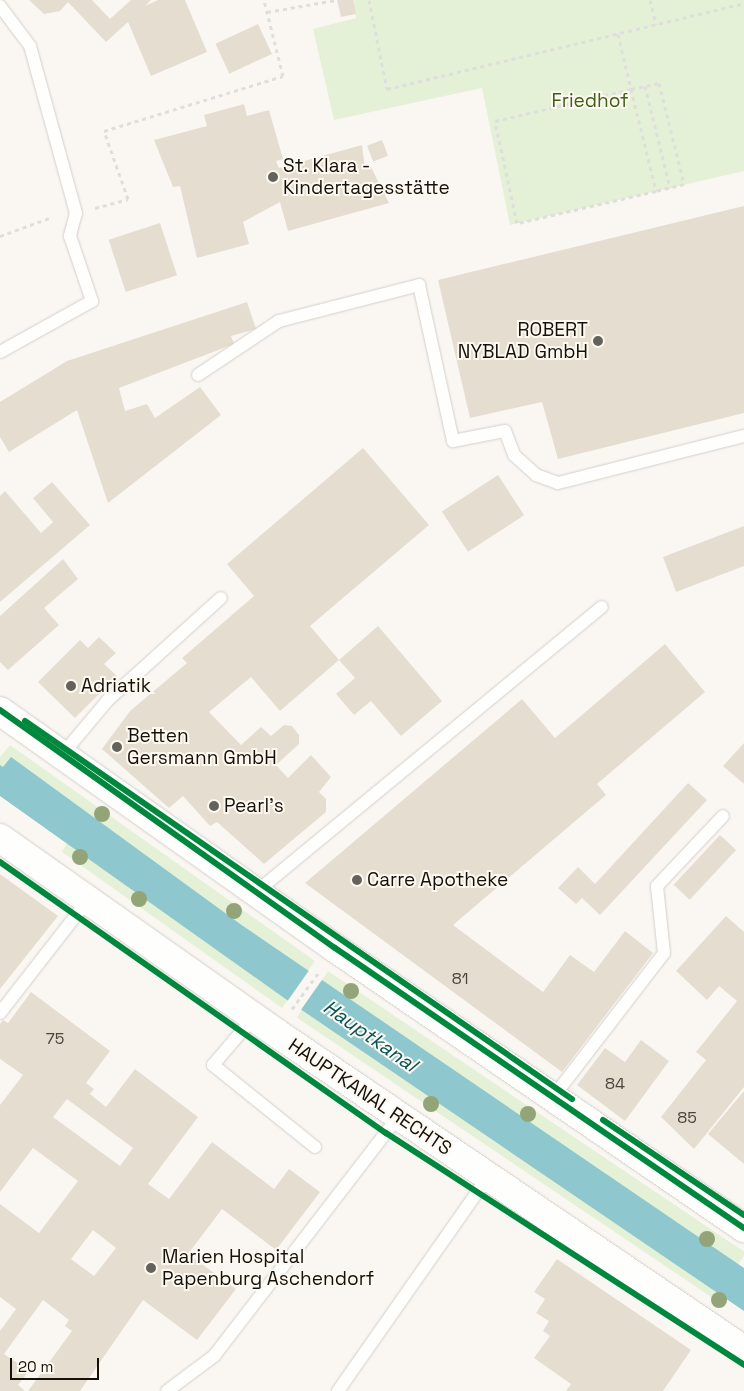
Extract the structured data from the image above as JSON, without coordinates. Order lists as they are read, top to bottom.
{
  "streets": {
    "street": ["HAUPTKANAL RECHTS"]
  },
  "water": ["Hauptkanal"],
  "parks": ["Friedhof"],
  "places": [
    "St. Klara - Kindertagesstätte",
    "ROBERT NYBLAD GmbH",
    "Adriatik",
    "Betten Gersmann GmbH",
    "Pearl's",
    "Carre Apotheke",
    "Marien Hospital Papenburg Aschendorf"
  ],
  "house_numbers": [
    "81",
    "75",
    "84",
    "85"
  ],
  "scale_bar": "20 m"
}
